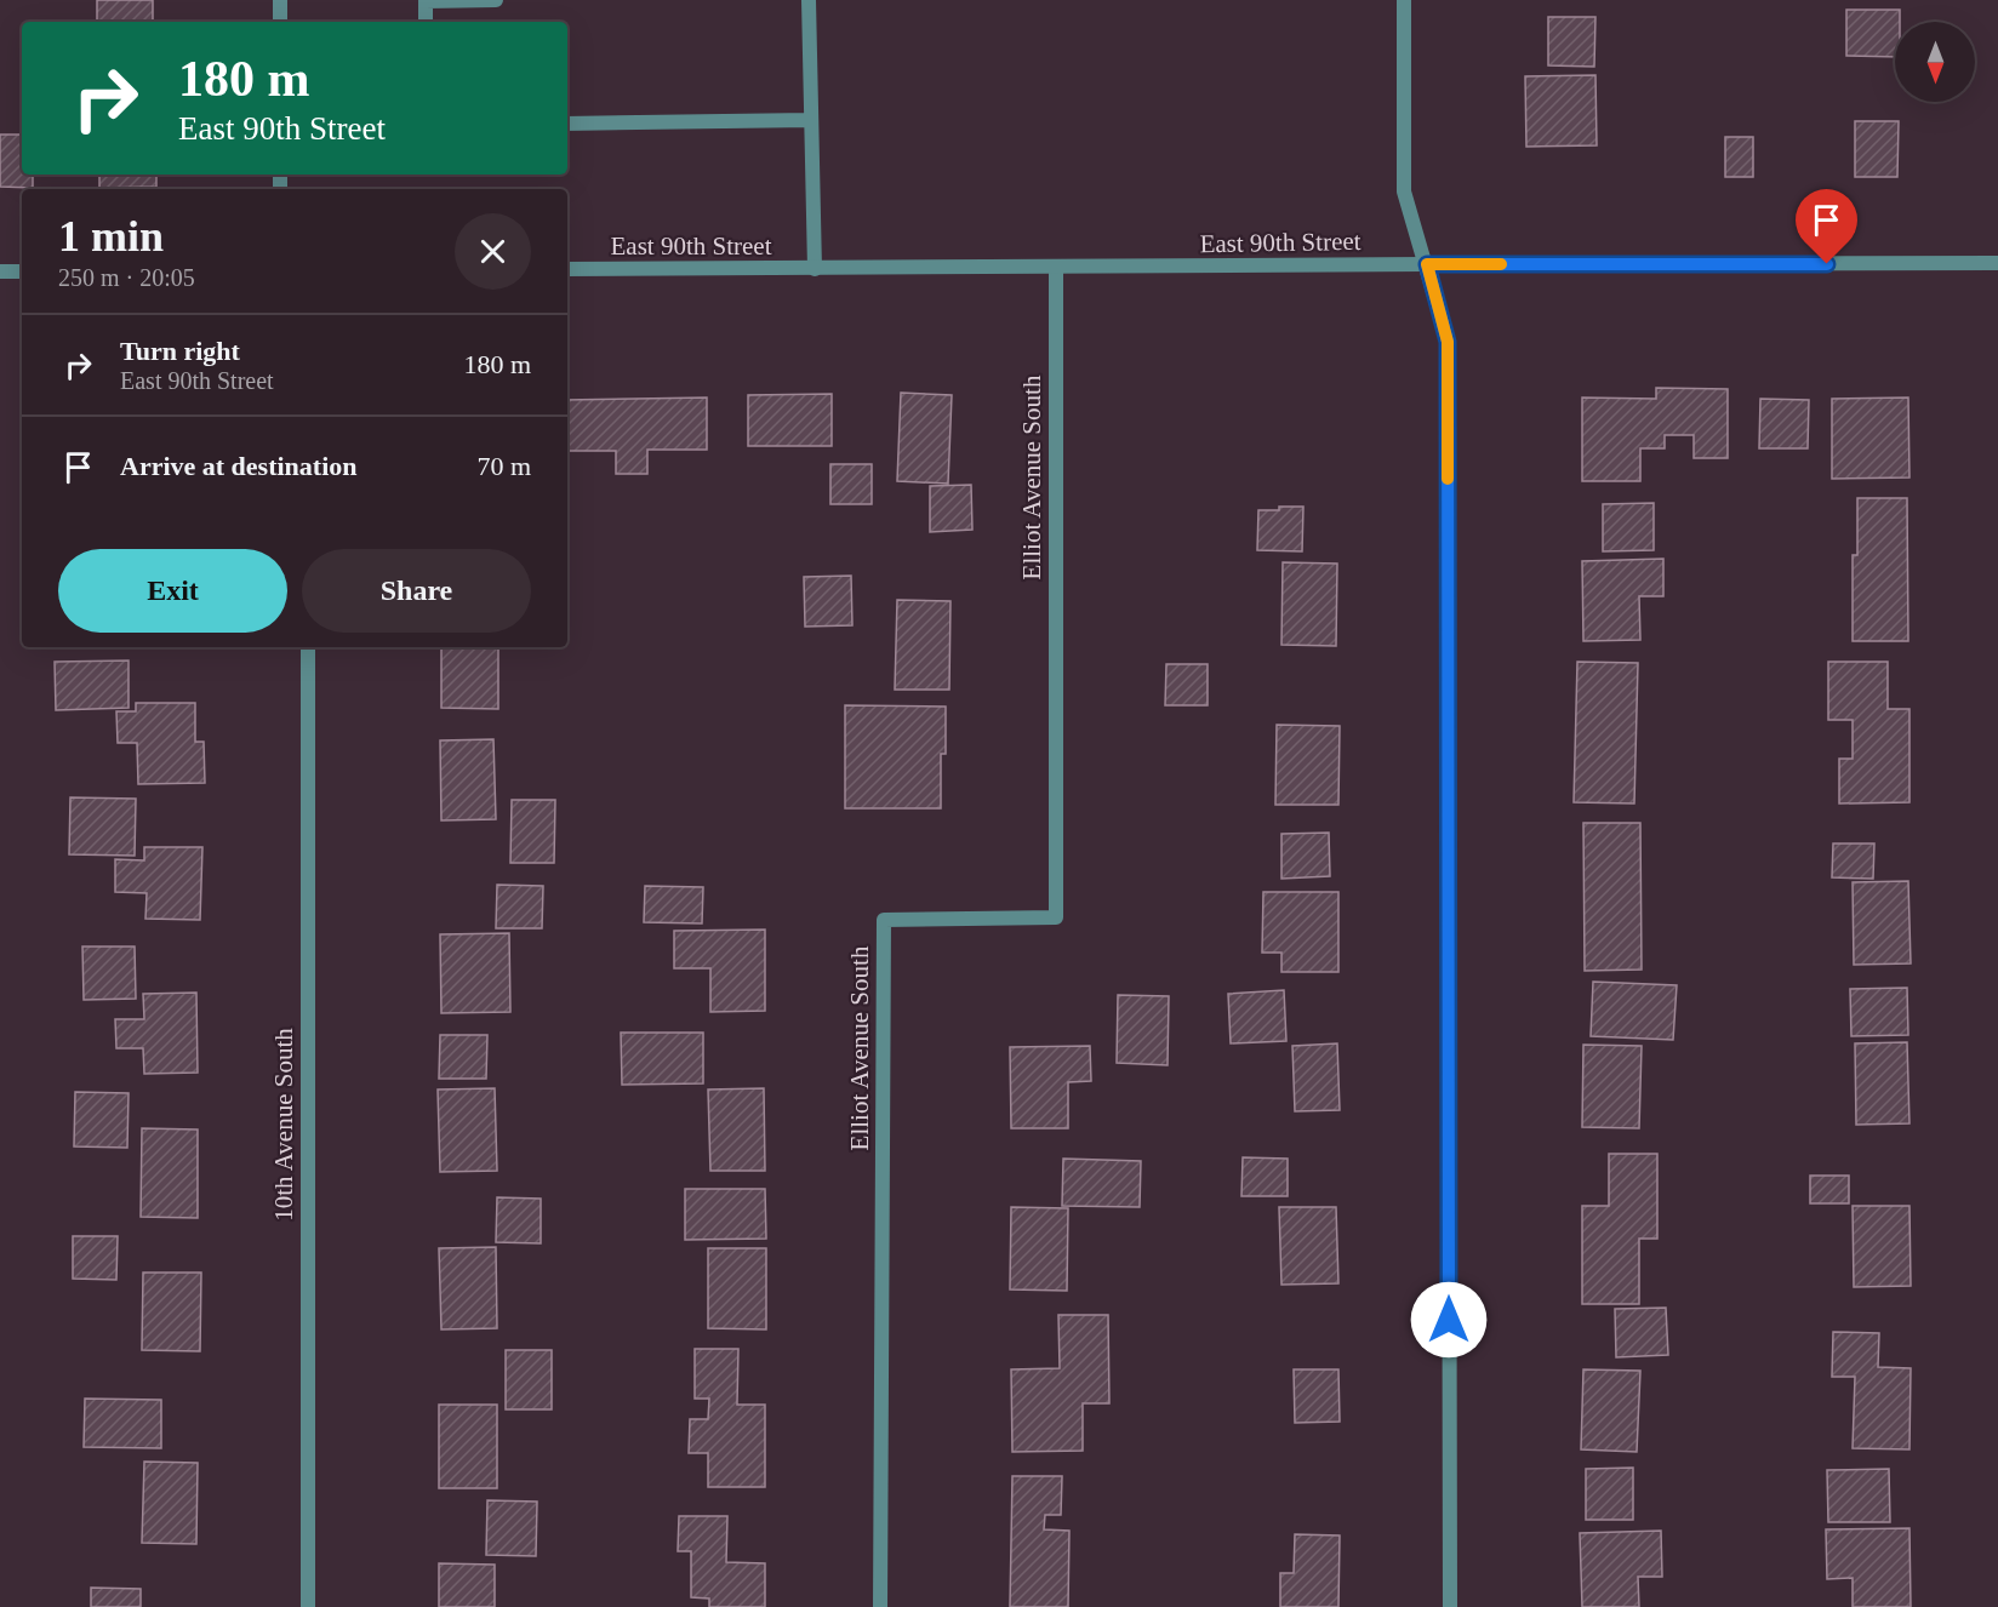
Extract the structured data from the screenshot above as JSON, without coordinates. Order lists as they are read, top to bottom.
{
  "streets": {
    "street": ["East 90th Street", "Elliot Avenue South", "10th Avenue South"]
  },
  "crossings": [
    ["East 90th Street", "Elliot Avenue South"]
  ],
  "north": "bottom",
  "page": {
    "turn": ["180 m", "East 90th Street"],
    "heading": ["1 min", "250 m · 20:05"],
    "list": [
      {
        "name": "Turn right",
        "note": "East 90th Street",
        "value": "180 m"
      },
      {
        "name": "Arrive at destination",
        "value": "70 m"
      }
    ],
    "buttons": ["Exit", "Share"]
  }
}
